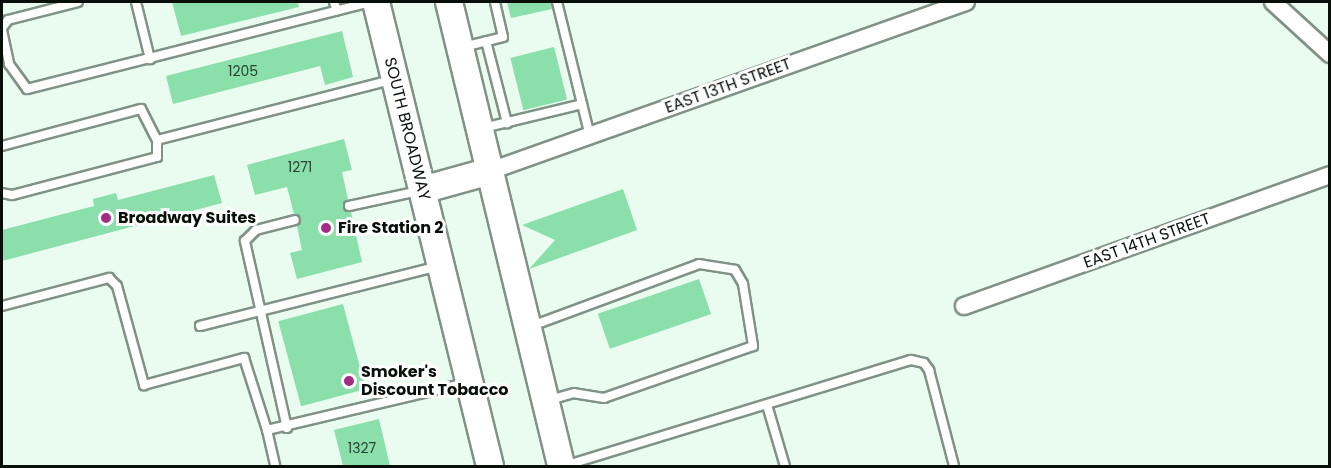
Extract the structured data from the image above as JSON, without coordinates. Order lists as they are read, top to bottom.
{
  "streets": {
    "main road": ["SOUTH BROADWAY"],
    "street": ["EAST 13TH STREET", "EAST 14TH STREET"]
  },
  "places": ["Broadway Suites", "Fire Station 2", "Smoker's Discount Tobacco"],
  "house_numbers": ["1205", "1271", "1327"]
}
